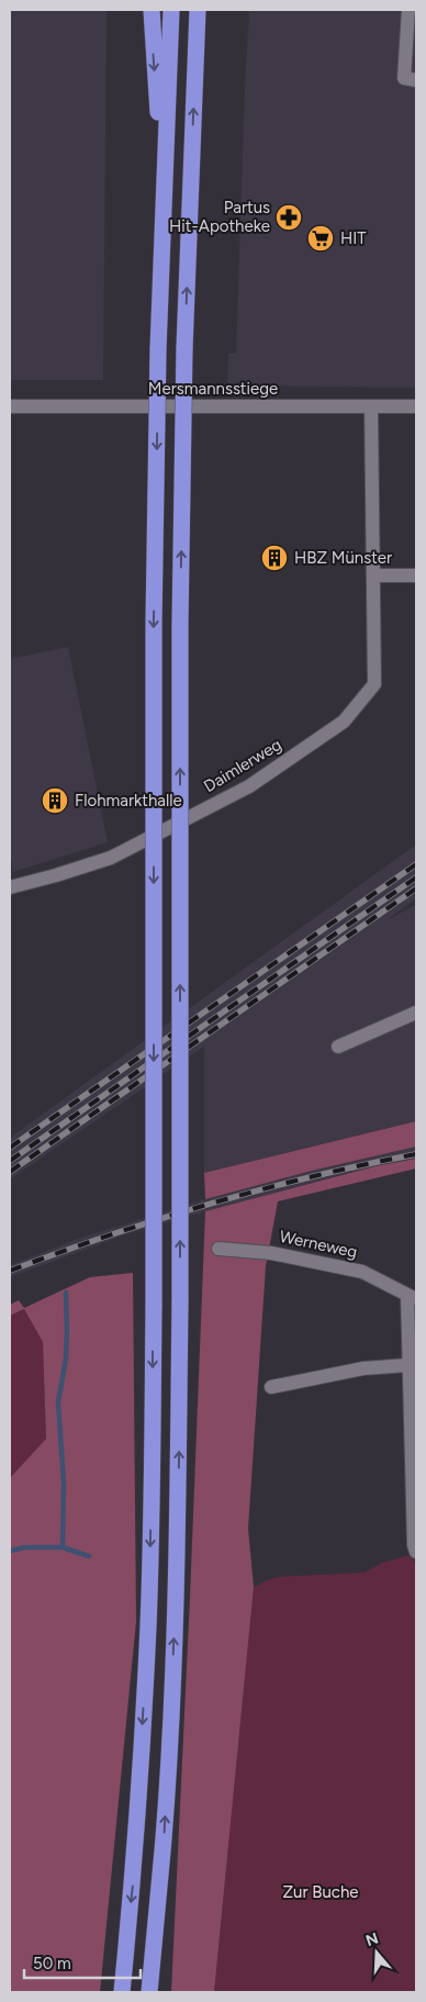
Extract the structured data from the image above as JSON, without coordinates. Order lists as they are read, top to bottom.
{
  "streets": {
    "street": ["Mersmannsstiege", "Daimlerweg", "Werneweg"]
  },
  "crossings": [
    ["Mersmannsstiege", "Daimlerweg"]
  ],
  "parks": ["Zur Buche"],
  "places": {
    "pharmacy": ["Partus Hit-Apotheke"],
    "supermarket": ["HIT"],
    "building": ["HBZ Münster", "Flohmarkthalle"]
  },
  "scale_bar": "50 m",
  "north": "top"
}
